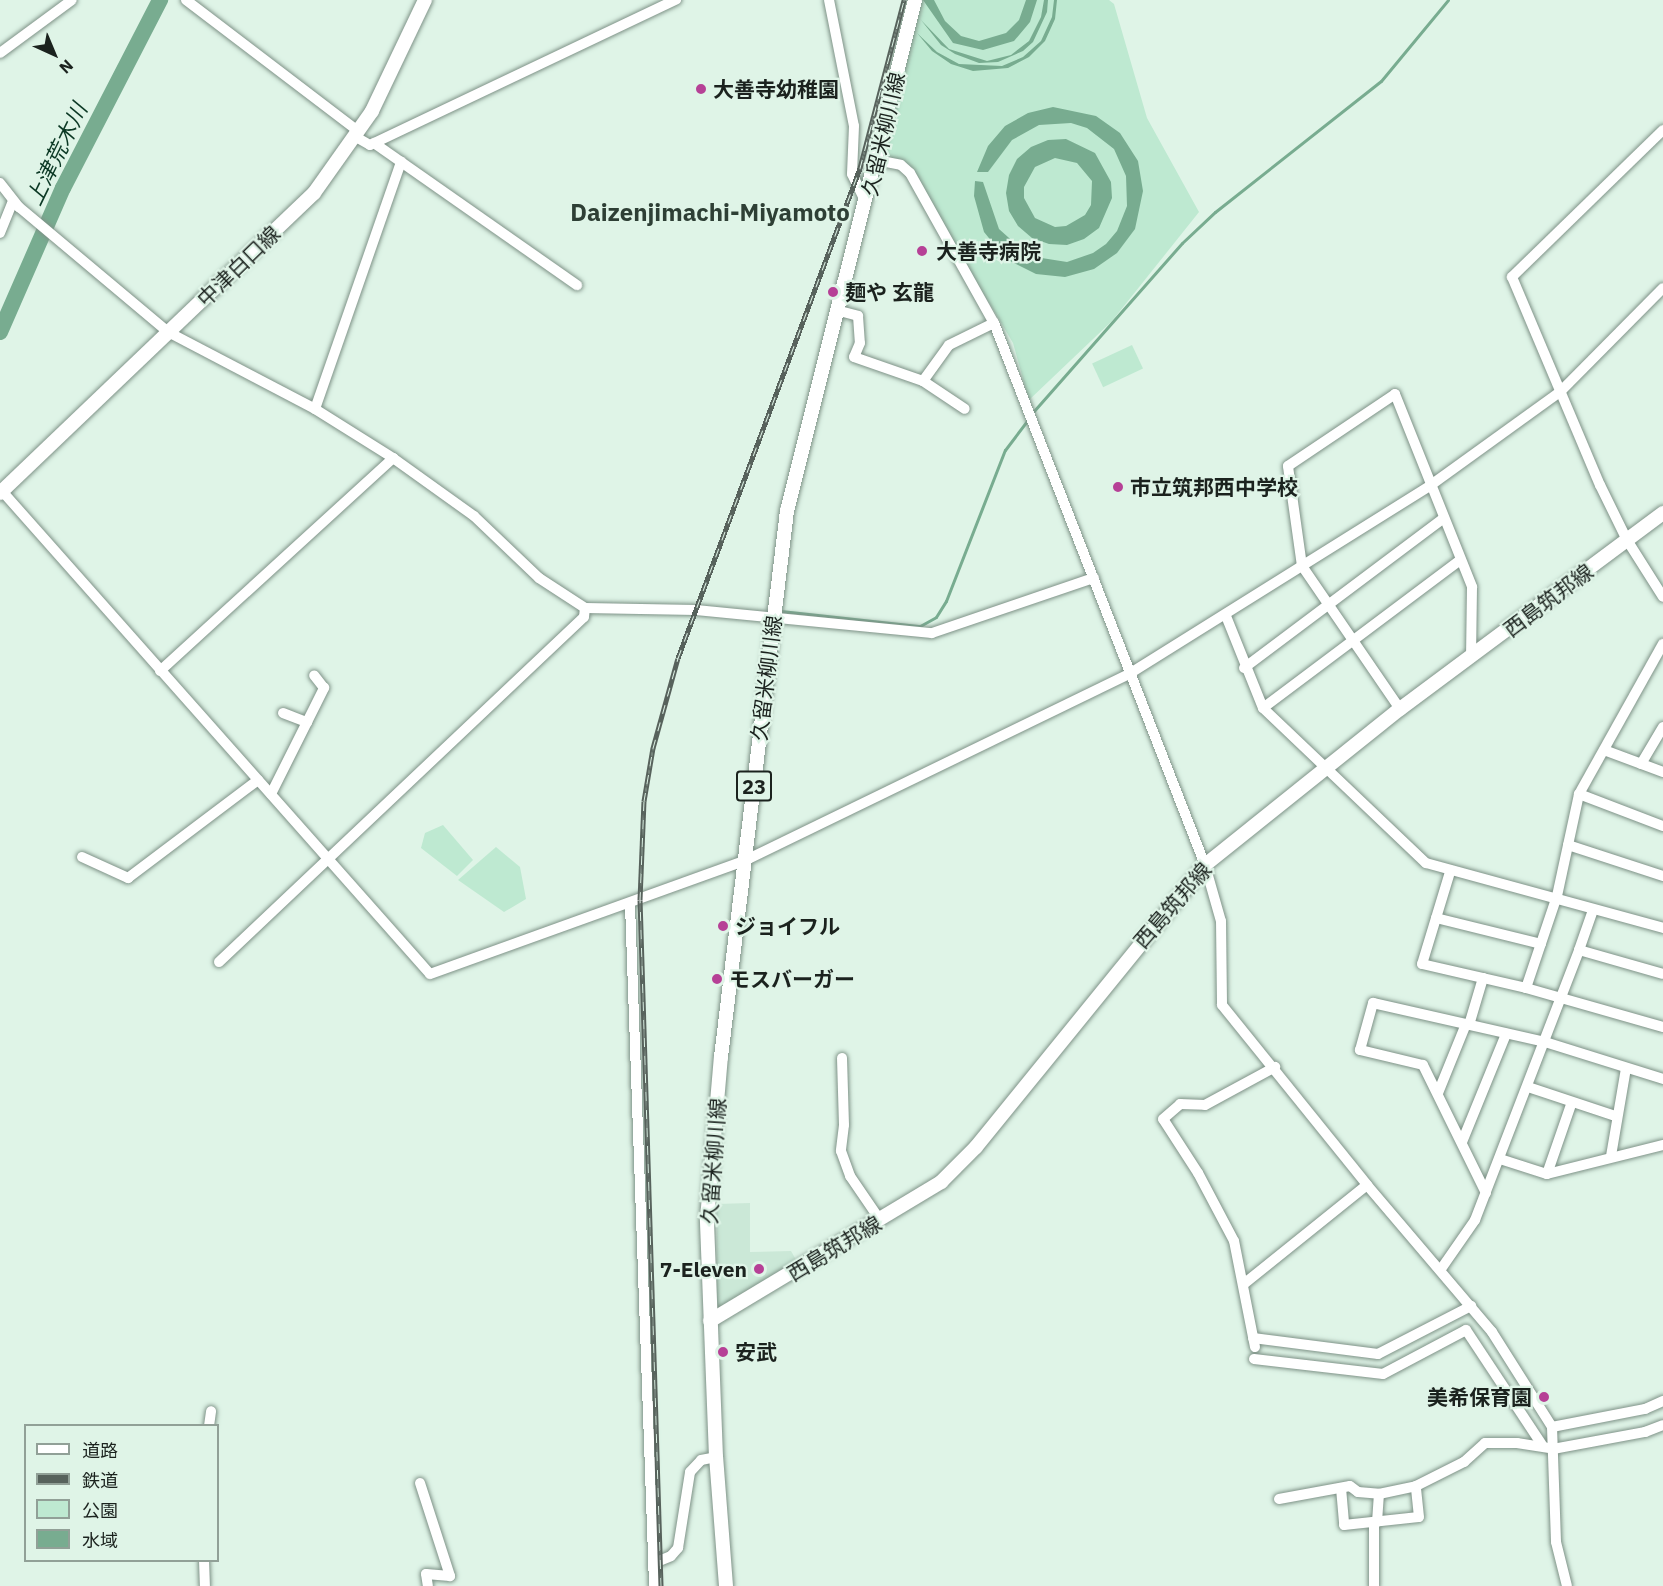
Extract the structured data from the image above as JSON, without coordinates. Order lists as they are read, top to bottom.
{
  "streets": {
    "main road": [
      "久留米柳川線",
      "中津白口線",
      "西島筑邦線",
      "23"
    ]
  },
  "crossings": [
    ["久留米柳川線", "西島筑邦線"]
  ],
  "districts": ["Daizenjimachi-Miyamoto"],
  "water": ["上津荒木川"],
  "places": [
    "大善寺幼稚園",
    "大善寺病院",
    "麺や 玄龍",
    "市立筑邦西中学校",
    "ジョイフル",
    "モスバーガー",
    "7-Eleven",
    "安武",
    "美希保育園"
  ],
  "legend": [
    "道路",
    "鉄道",
    "公園",
    "水域"
  ],
  "north": "bottom right"
}
